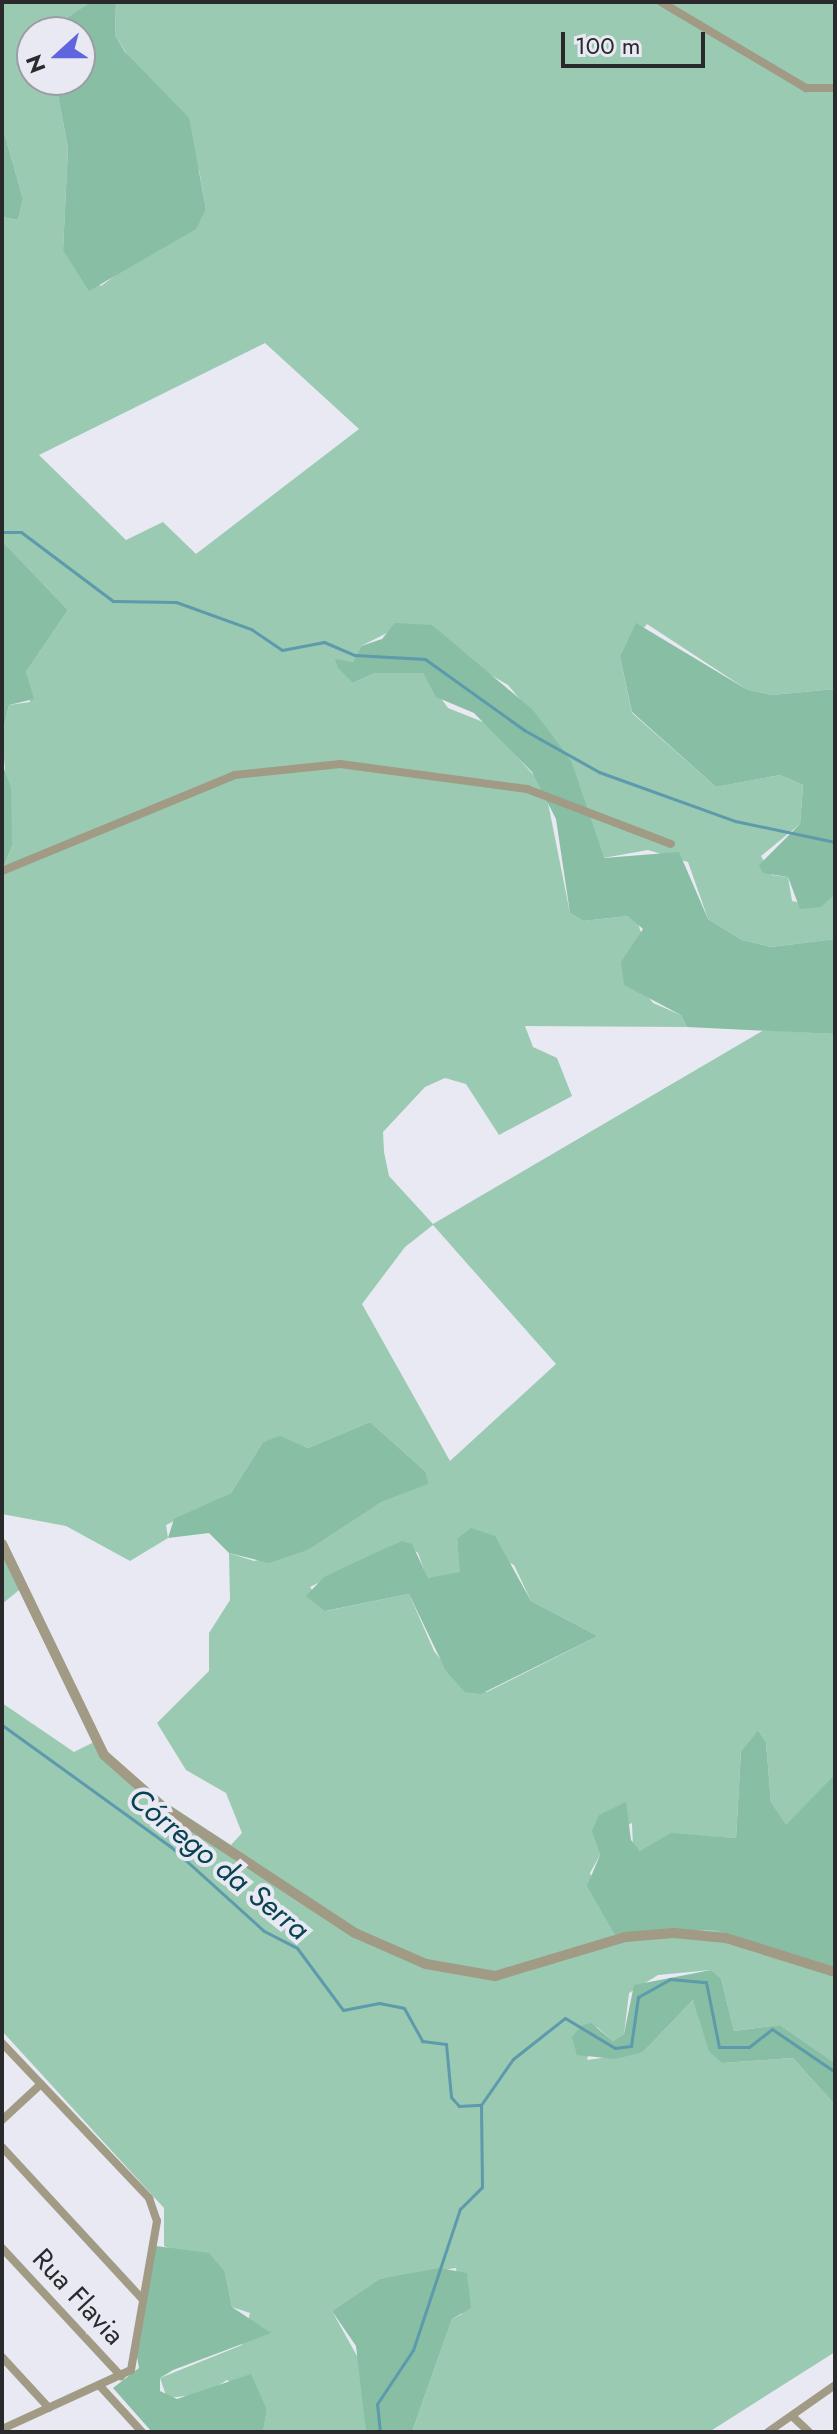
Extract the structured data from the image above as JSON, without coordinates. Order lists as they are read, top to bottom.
{
  "streets": {
    "street": ["Rua Flavia"]
  },
  "water": ["Córrego da Serra"],
  "scale_bar": "100 m",
  "north": "left"
}
